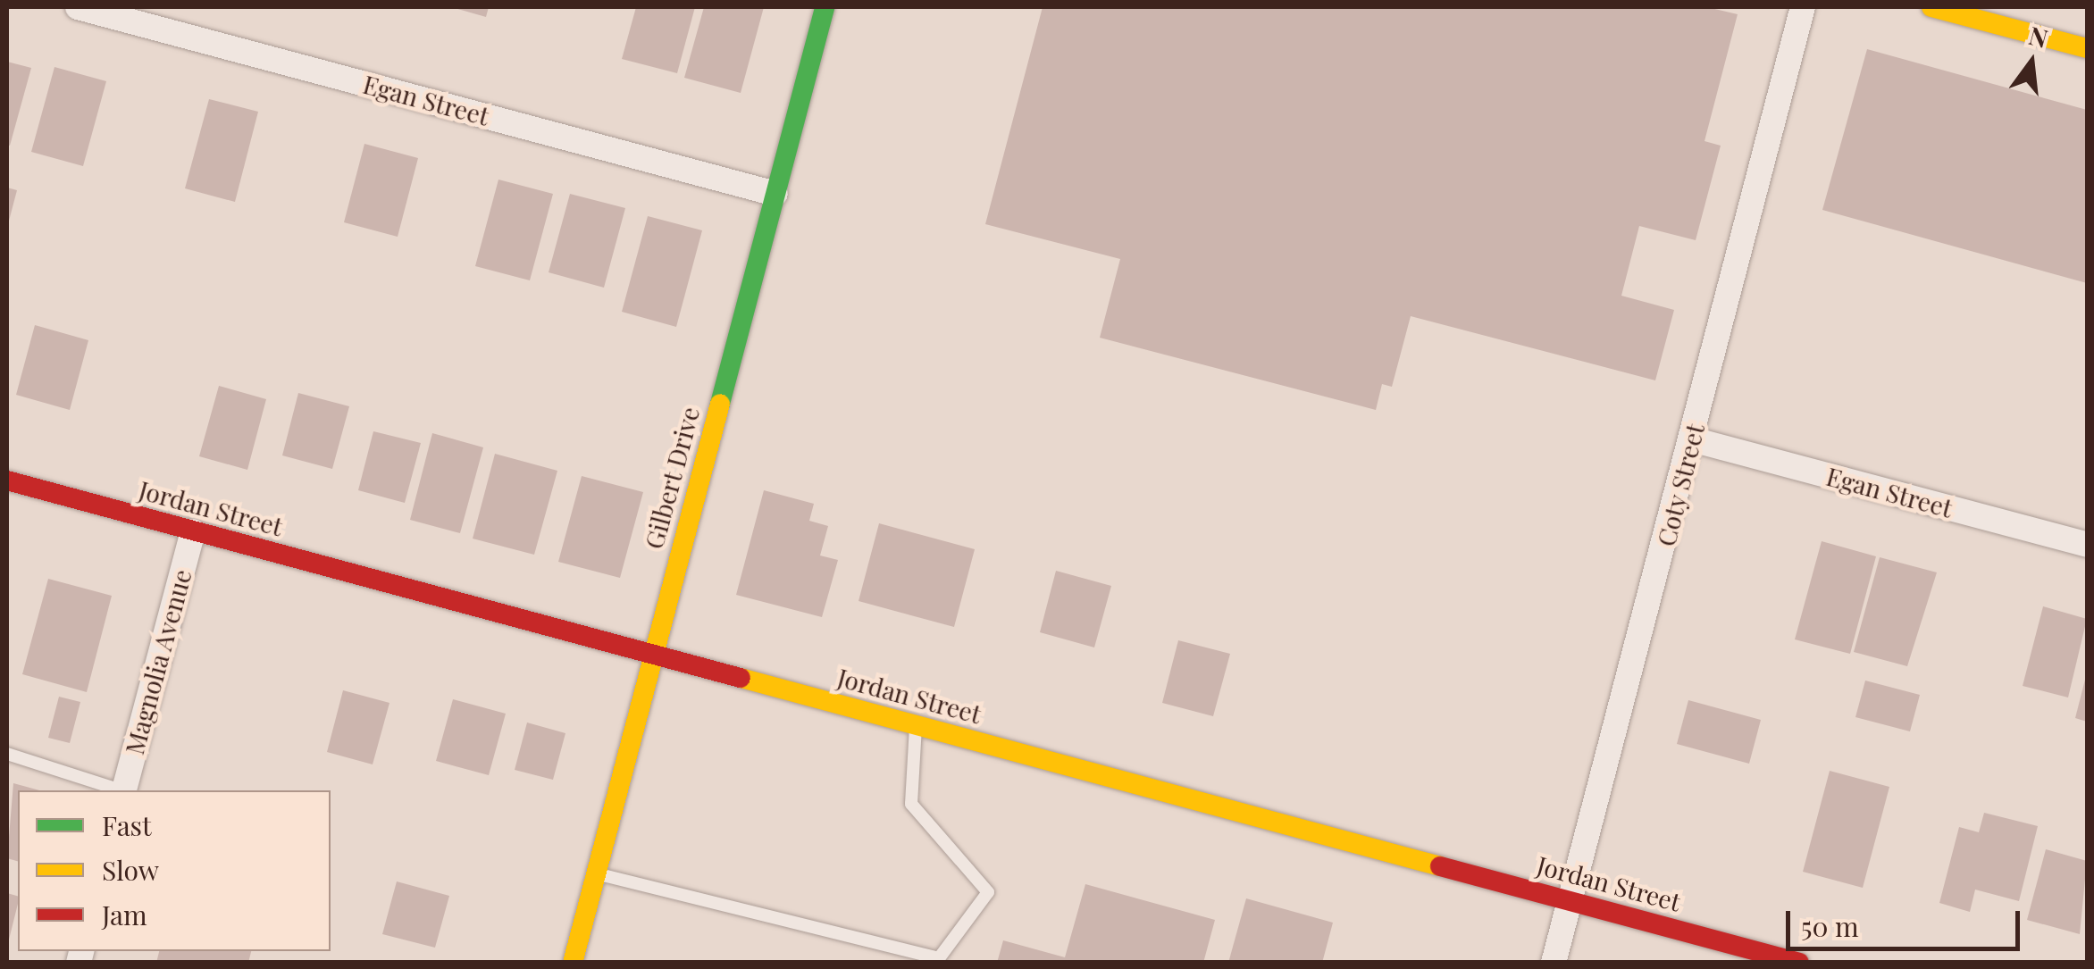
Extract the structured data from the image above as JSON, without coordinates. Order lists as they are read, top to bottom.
{
  "streets": {
    "street": [
      "Egan Street",
      "Gilbert Drive",
      "Coty Street",
      "Jordan Street",
      "Magnolia Avenue"
    ]
  },
  "crossings": [
    ["Egan Street", "Gilbert Drive"],
    ["Egan Street", "Coty Street"],
    ["Gilbert Drive", "Jordan Street"],
    ["Coty Street", "Jordan Street"],
    ["Jordan Street", "Magnolia Avenue"]
  ],
  "legend": ["Fast", "Slow", "Jam"],
  "scale_bar": "50 m",
  "north": "top"
}
